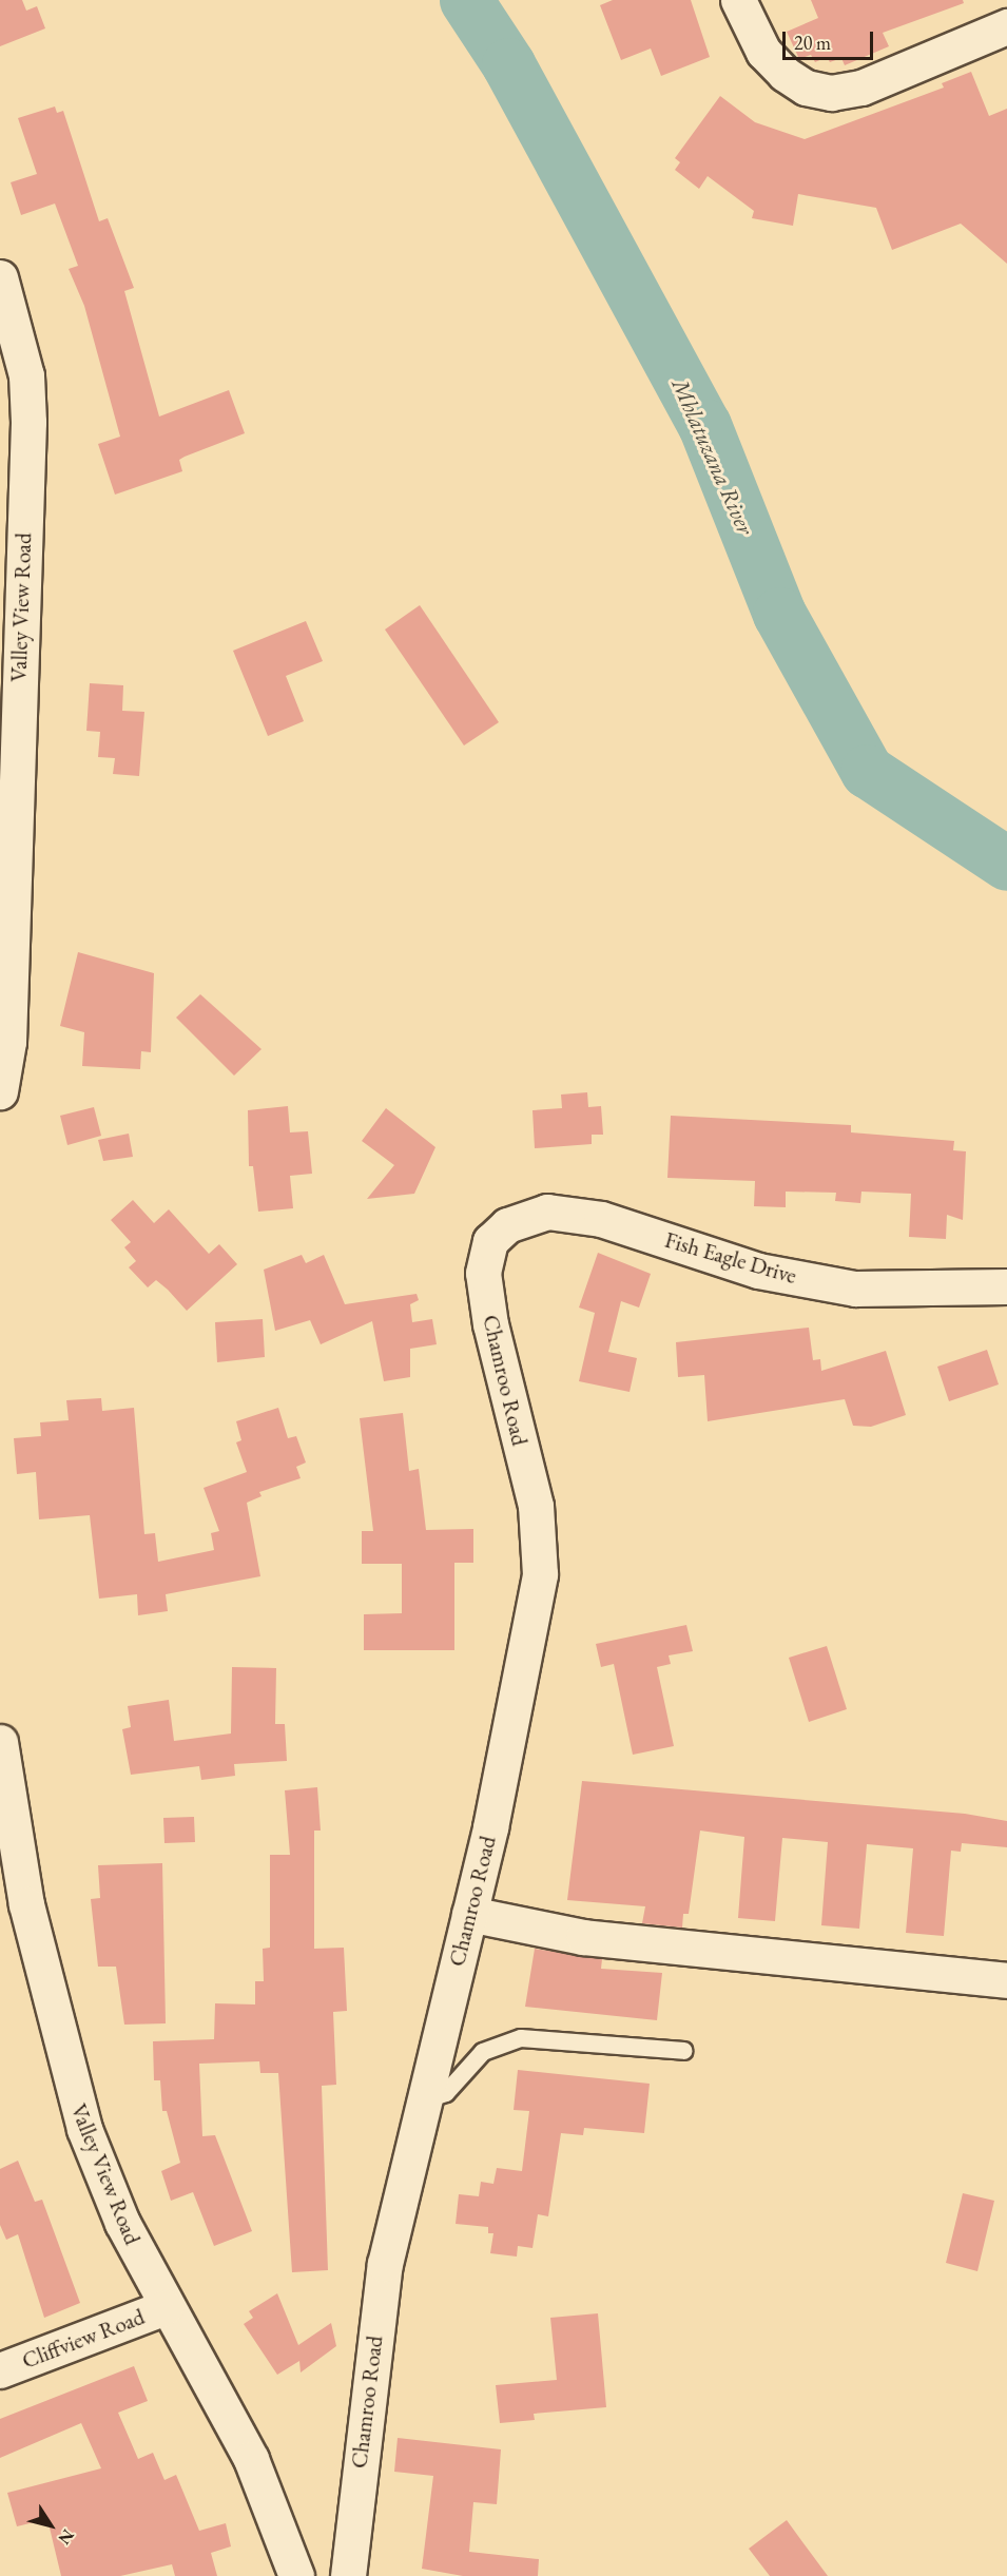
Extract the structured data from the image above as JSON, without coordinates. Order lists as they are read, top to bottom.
{
  "streets": {
    "street": [
      "Valley View Road",
      "Fish Eagle Drive",
      "Chamroo Road",
      "Cliffview Road"
    ]
  },
  "crossings": [
    ["Valley View Road", "Cliffview Road"],
    ["Fish Eagle Drive", "Chamroo Road"]
  ],
  "water": ["Mhlatuzana River"],
  "scale_bar": "20 m",
  "north": "bottom right"
}
